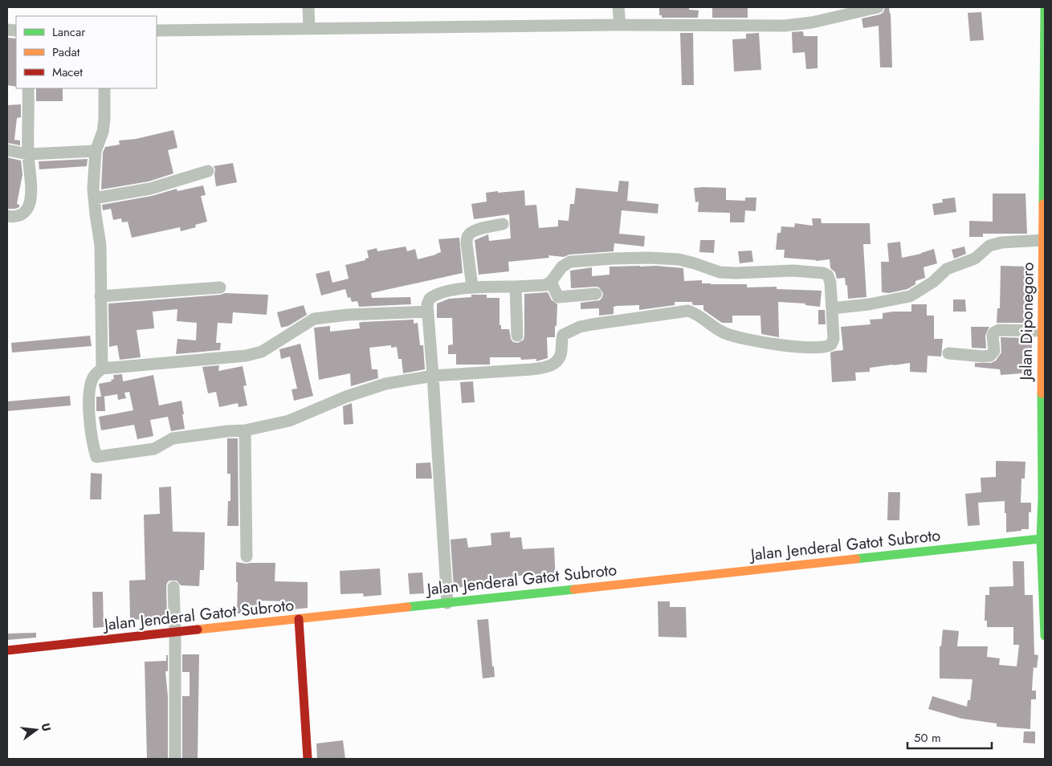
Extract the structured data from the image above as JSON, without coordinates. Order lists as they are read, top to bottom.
{
  "streets": {
    "main road": ["Jalan Diponegoro", "Jalan Jenderal Gatot Subroto"]
  },
  "crossings": [
    ["Jalan Diponegoro", "Jalan Jenderal Gatot Subroto"]
  ],
  "legend": ["Lancar", "Padat", "Macet"],
  "scale_bar": "50 m",
  "north": "right"
}
